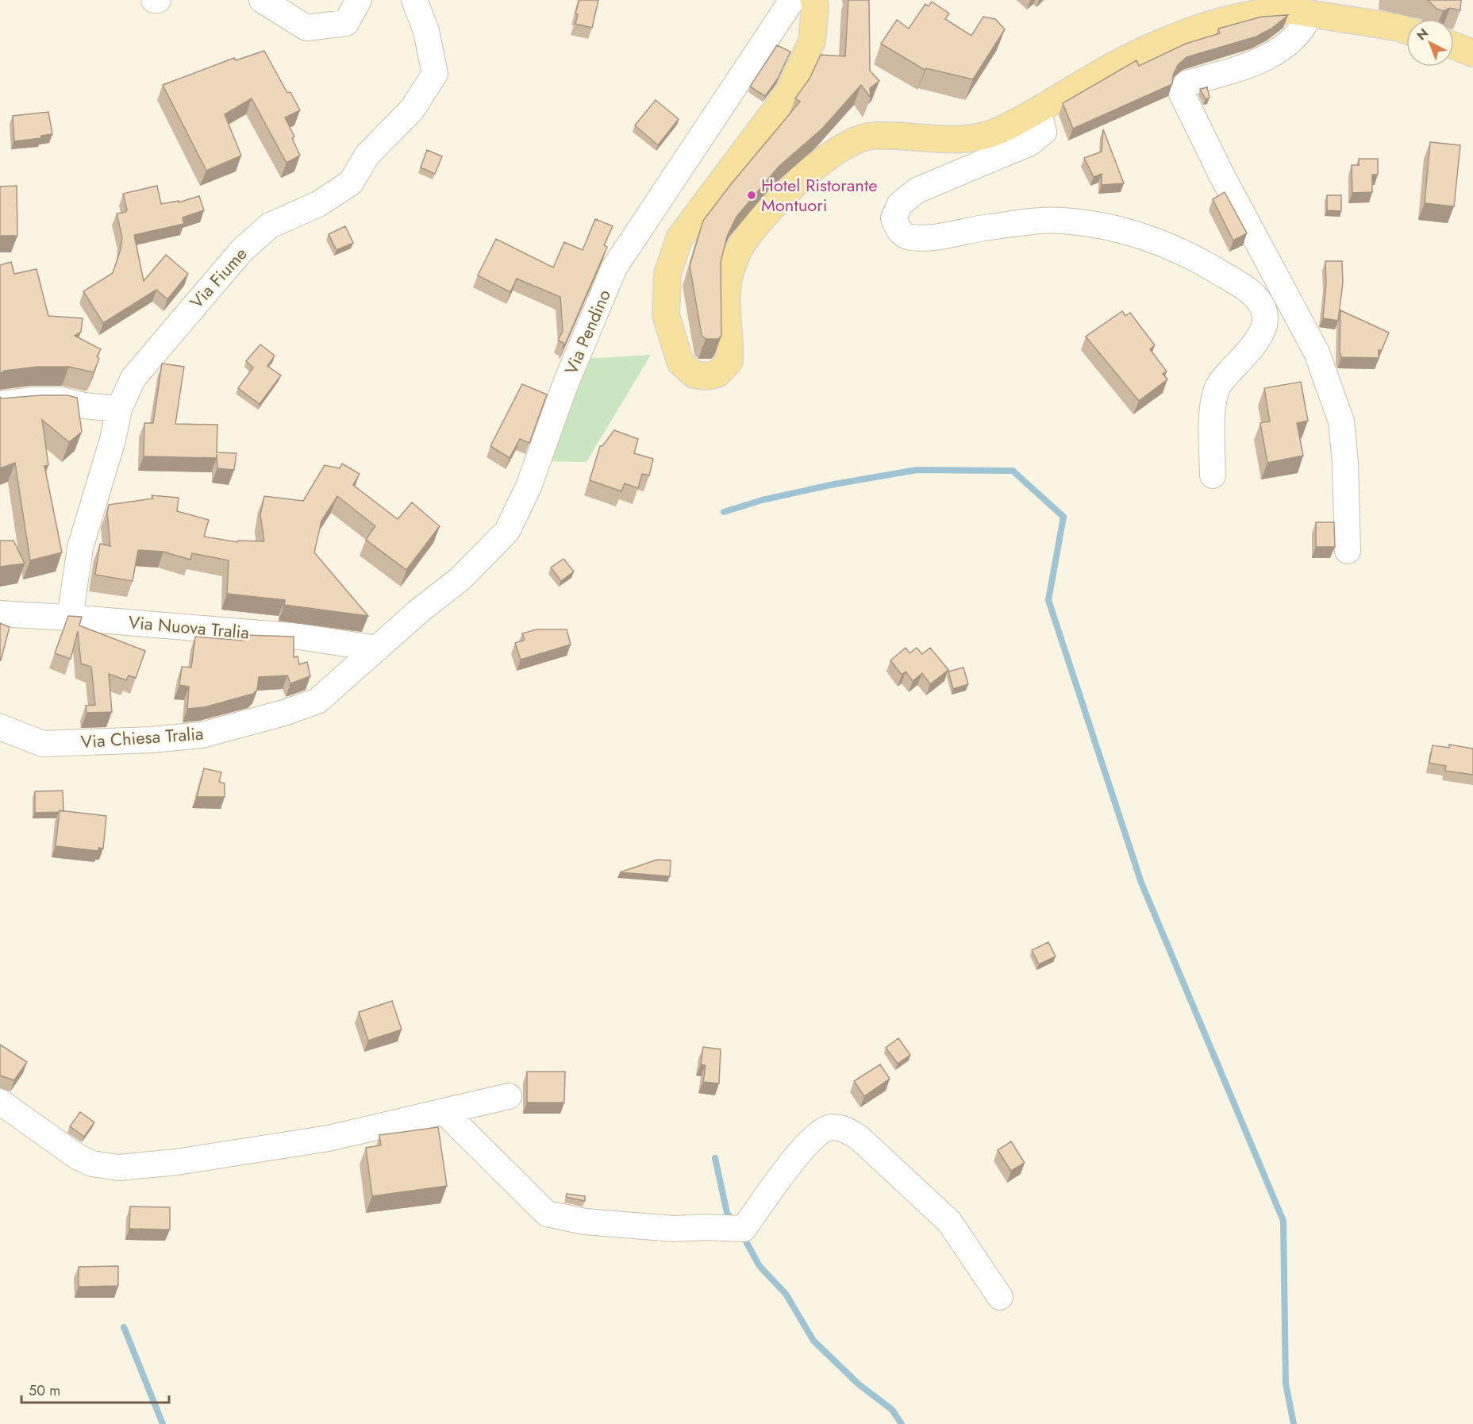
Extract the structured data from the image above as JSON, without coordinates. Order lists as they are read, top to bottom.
{
  "streets": {
    "street": [
      "Via Fiume",
      "Via Pendino",
      "Via Nuova Tralia",
      "Via Chiesa Tralia"
    ]
  },
  "crossings": [
    ["Via Fiume", "Via Nuova Tralia"],
    ["Via Pendino", "Via Nuova Tralia"],
    ["Via Pendino", "Via Chiesa Tralia"],
    ["Via Nuova Tralia", "Via Chiesa Tralia"]
  ],
  "places": ["Hotel Ristorante Montuori"],
  "scale_bar": "50 m",
  "north": "top left"
}
